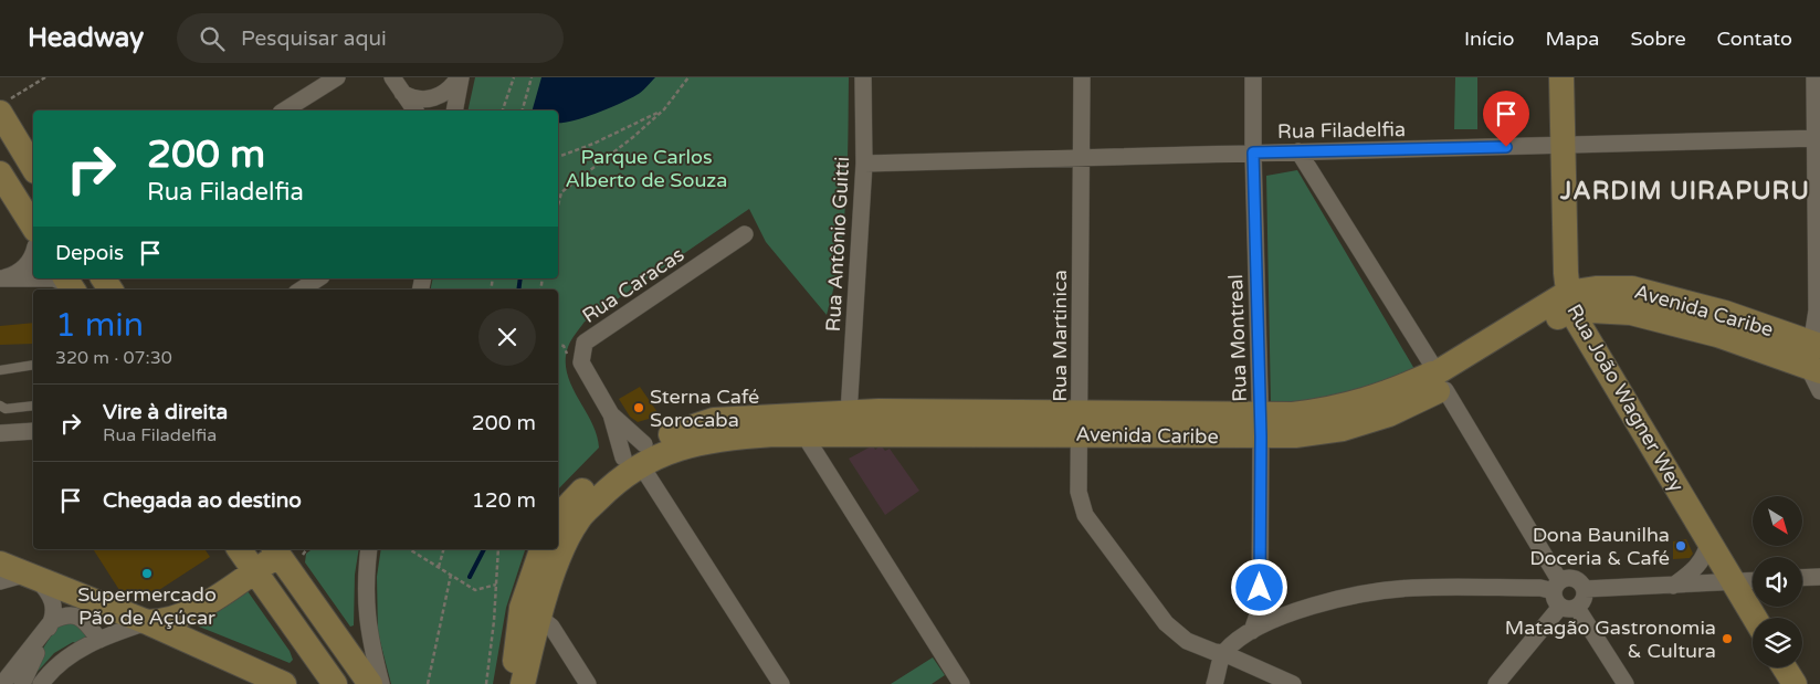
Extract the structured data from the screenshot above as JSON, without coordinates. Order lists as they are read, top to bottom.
{
  "streets": {
    "street": [
      "Rua Filadelfia",
      "Rua Antônio Guitti",
      "Rua Caracas",
      "Avenida Caribe",
      "Rua Martinica",
      "Rua Montreal",
      "Rua João Wagner Wey"
    ]
  },
  "crossings": [
    ["Rua Filadelfia", "Rua Antônio Guitti"],
    ["Rua Filadelfia", "Rua Martinica"],
    ["Rua Filadelfia", "Rua Montreal"],
    ["Rua Filadelfia", "Rua João Wagner Wey"],
    ["Rua Antônio Guitti", "Avenida Caribe"],
    ["Rua Caracas", "Avenida Caribe"],
    ["Avenida Caribe", "Rua Martinica"],
    ["Avenida Caribe", "Rua Montreal"],
    ["Avenida Caribe", "Rua João Wagner Wey"]
  ],
  "districts": ["JARDIM UIRAPURU"],
  "parks": ["Parque Carlos Alberto de Souza"],
  "places": [
    "Sterna Café Sorocaba",
    "Dona Baunilha Doceria & Café",
    "Supermercado Pão de Açúcar",
    "Matagão Gastronomia & Cultura"
  ],
  "north": "bottom right",
  "page": {
    "header": "Headway",
    "search": "Pesquisar aqui",
    "nav": [
      "Início",
      "Mapa",
      "Sobre",
      "Contato"
    ],
    "turn": ["200 m", "Rua Filadelfia"],
    "then": "Depois",
    "heading": ["1 min", "320 m · 07:30"],
    "list": [
      {
        "name": "Vire à direita",
        "note": "Rua Filadelfia",
        "value": "200 m"
      },
      {
        "name": "Chegada ao destino",
        "value": "120 m"
      }
    ]
  }
}
